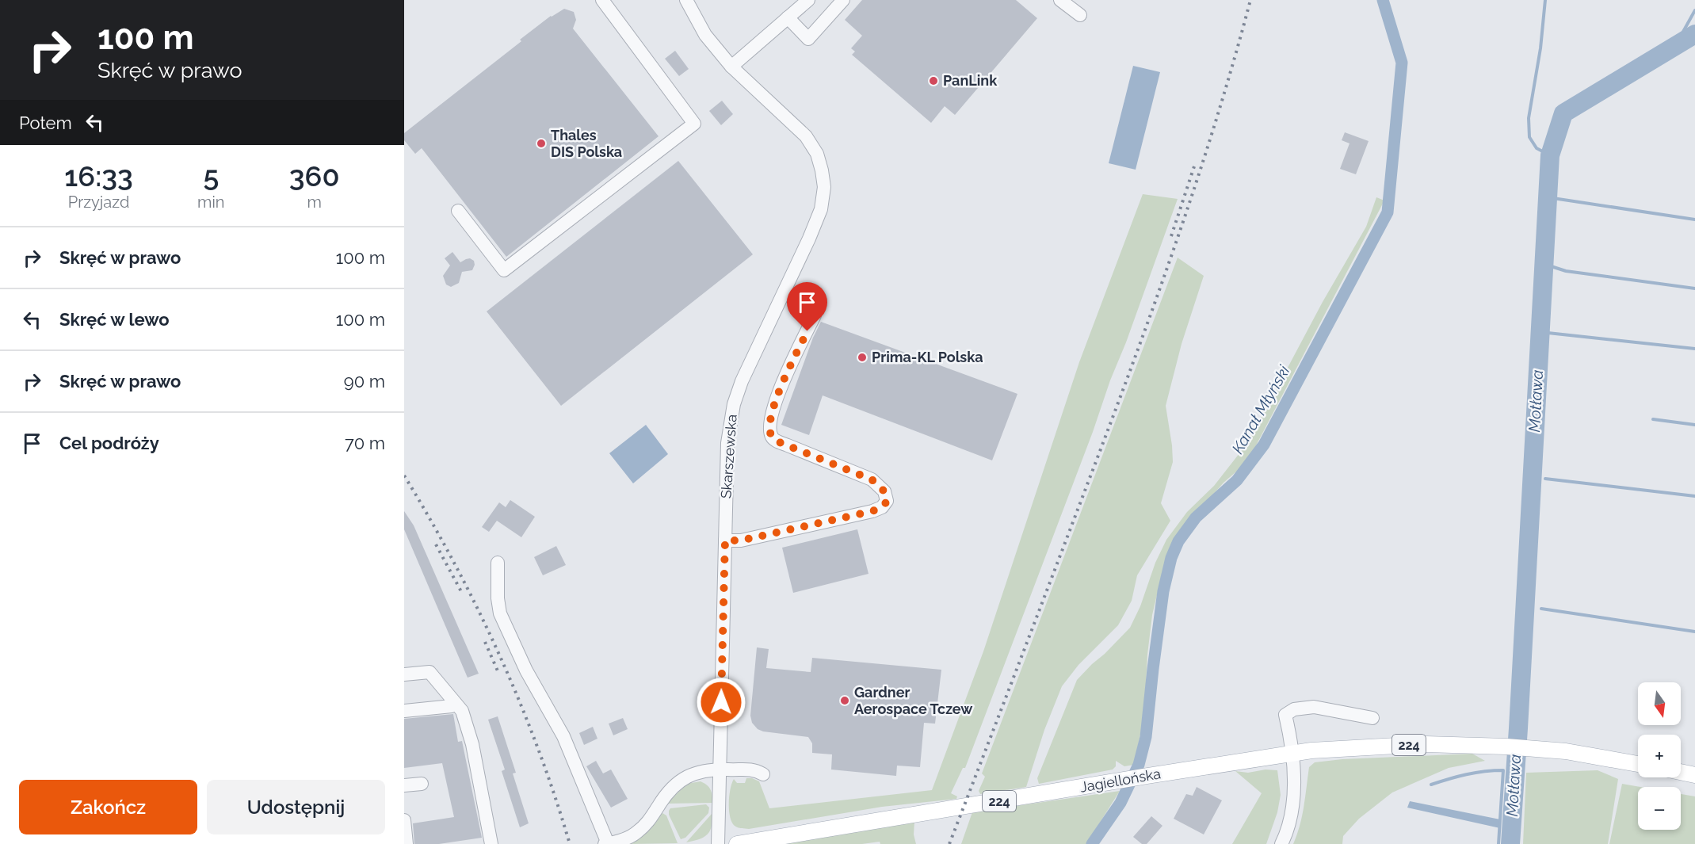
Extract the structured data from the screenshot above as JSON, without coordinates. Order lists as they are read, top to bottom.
{
  "streets": {
    "main road": ["224", "Jagiellońska"],
    "street": ["Skarszewska"]
  },
  "water": ["Motława", "Kanał Młyński"],
  "places": [
    "PanLink",
    "Thales DIS Polska",
    "Prima-KL Polska",
    "Gardner Aerospace Tczew"
  ],
  "north": "bottom",
  "page": {
    "turn": ["100 m", "Skręć w prawo"],
    "then": "Potem",
    "eta": [
      "16:33",
      "Przyjazd",
      "5",
      "min",
      "360",
      "m"
    ],
    "list": [
      {
        "name": "Skręć w prawo",
        "value": "100 m"
      },
      {
        "name": "Skręć w lewo",
        "value": "100 m"
      },
      {
        "name": "Skręć w prawo",
        "value": "90 m"
      },
      {
        "name": "Cel podróży",
        "value": "70 m"
      }
    ],
    "map_buttons": ["+", "−"],
    "buttons": ["Zakończ", "Udostępnij"]
  }
}
